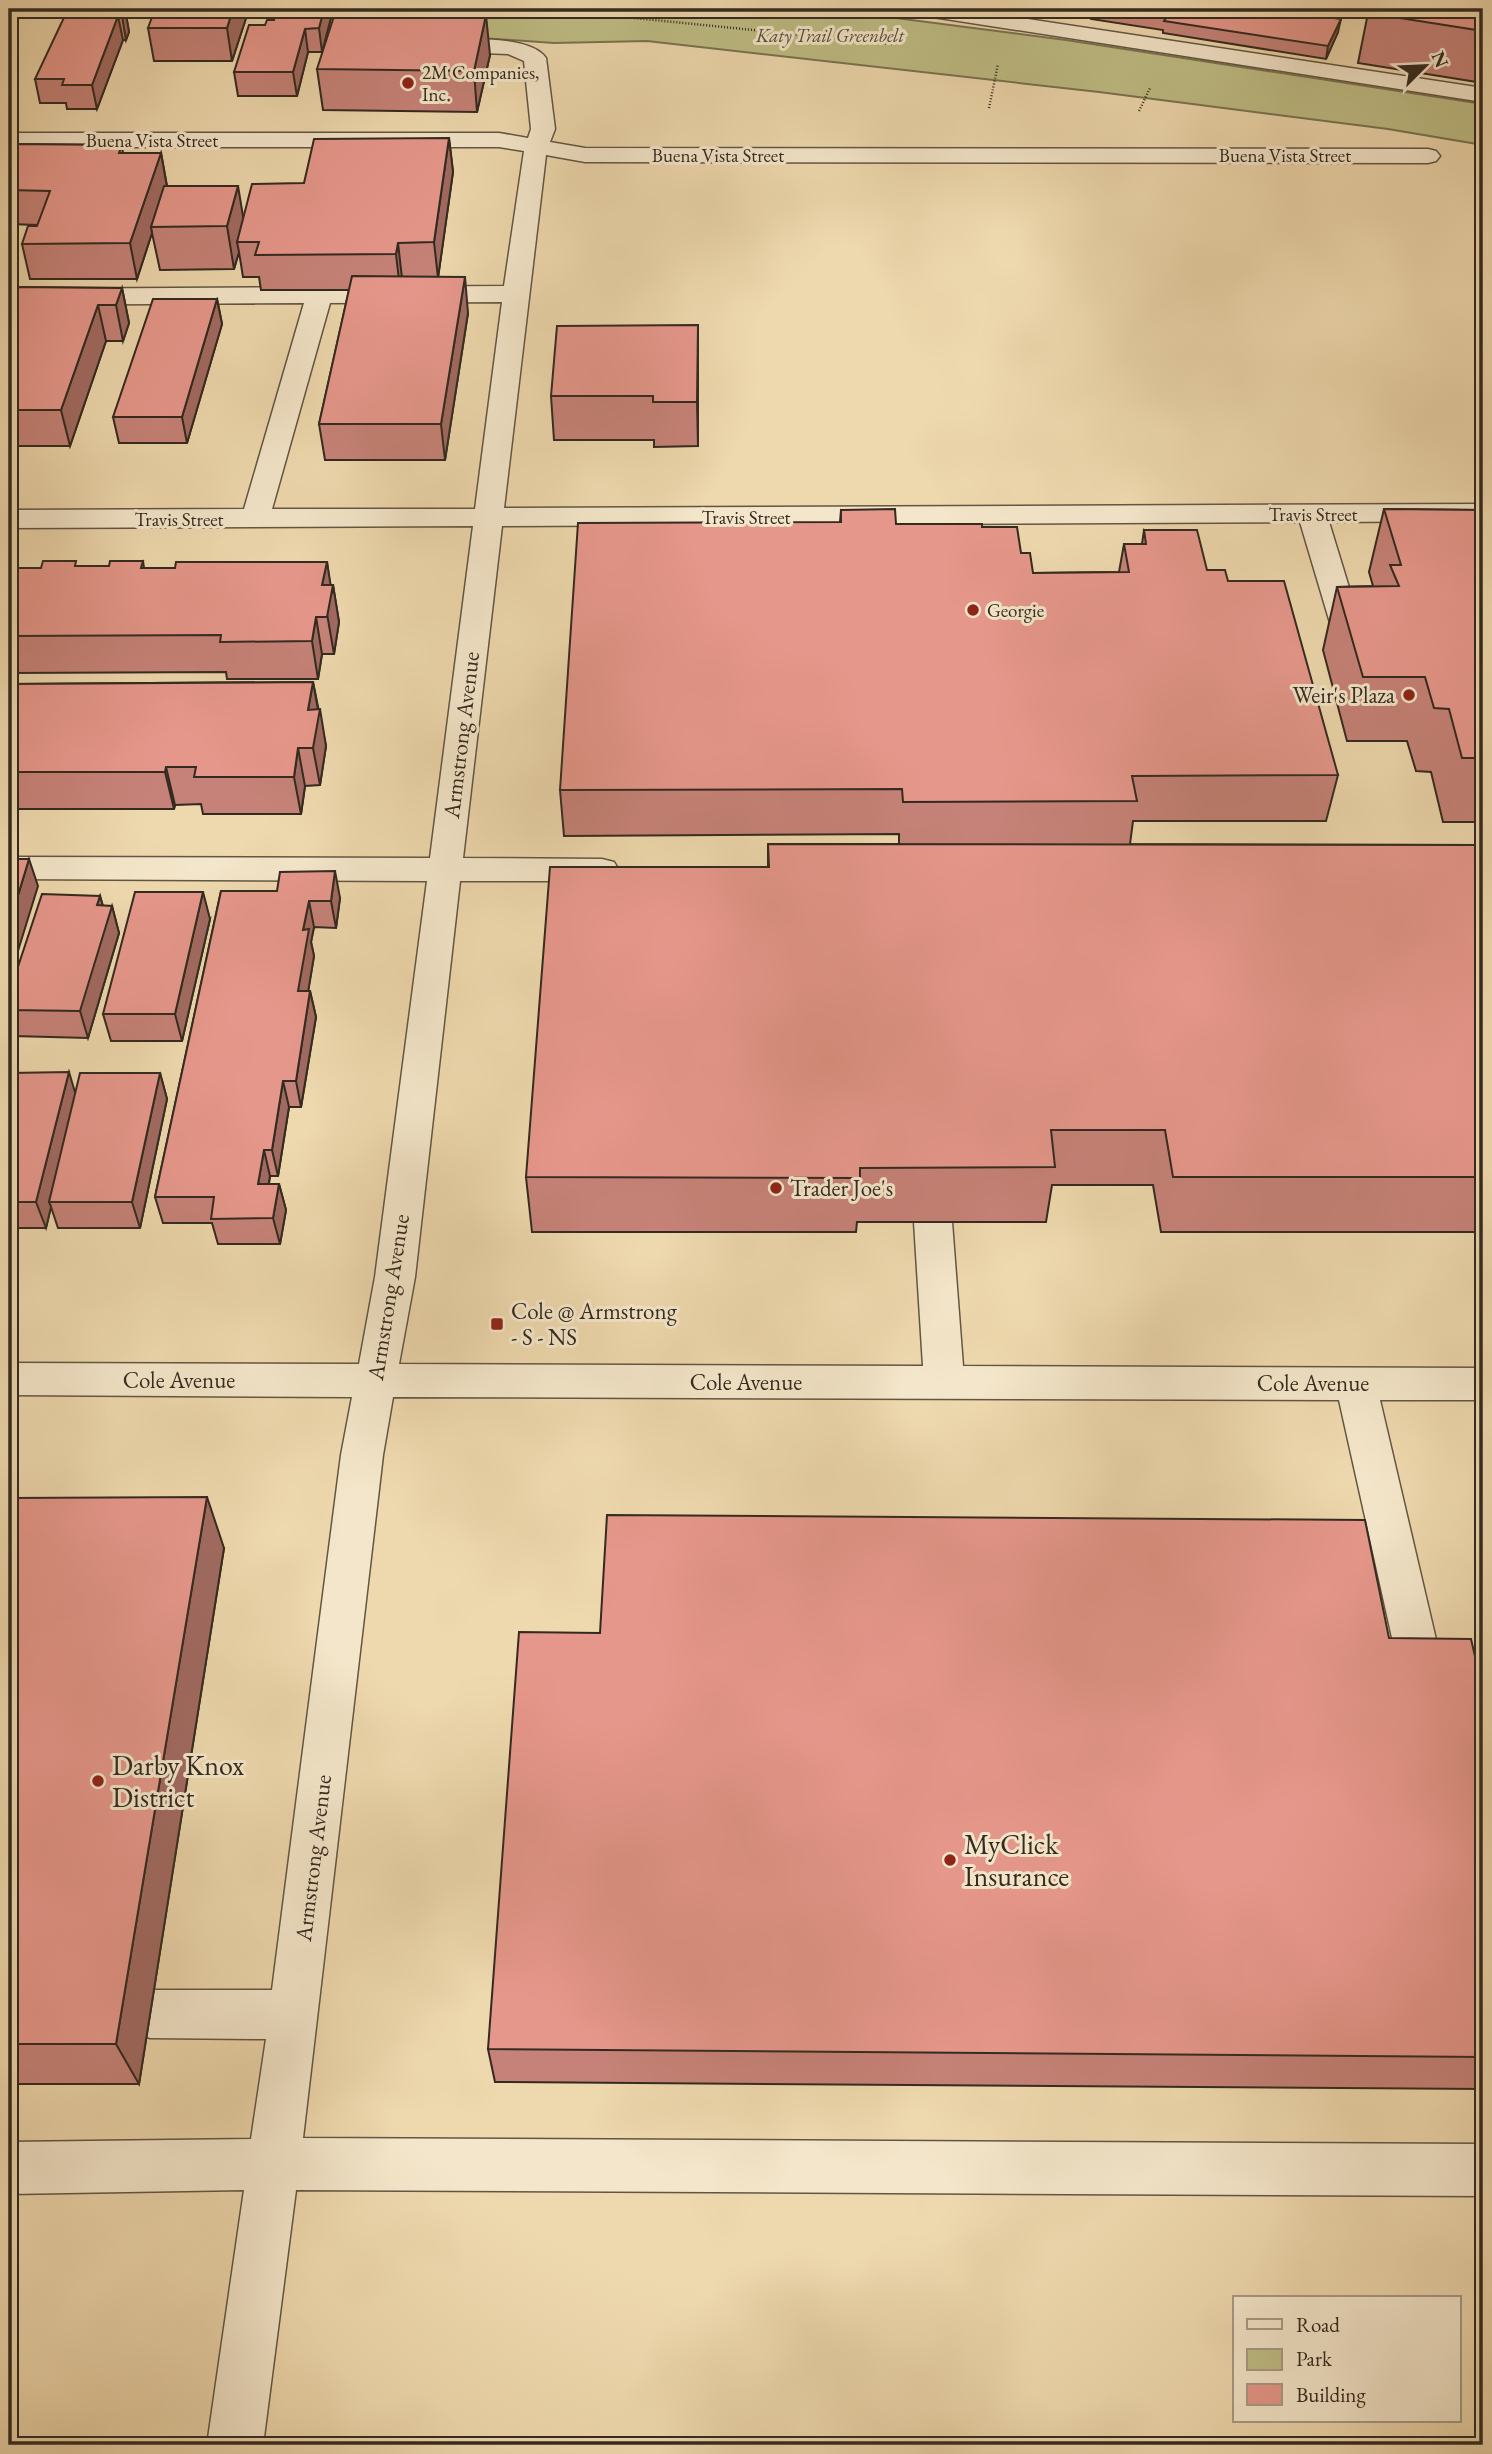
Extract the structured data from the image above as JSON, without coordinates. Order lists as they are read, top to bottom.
{
  "streets": {
    "street": [
      "Buena Vista Street",
      "Travis Street",
      "Armstrong Avenue",
      "Cole Avenue"
    ]
  },
  "crossings": [
    ["Buena Vista Street", "Armstrong Avenue"],
    ["Travis Street", "Armstrong Avenue"],
    ["Armstrong Avenue", "Cole Avenue"]
  ],
  "parks": ["Katy Trail Greenbelt"],
  "places": {
    "other": [
      "2M Companies, Inc.",
      "Georgie",
      "Weir's Plaza",
      "Trader Joe's",
      "Darby Knox District",
      "MyClick Insurance"
    ],
    "transit": ["Cole @ Armstrong - S - NS"]
  },
  "legend": ["Road", "Park", "Building"],
  "north": "top right"
}
